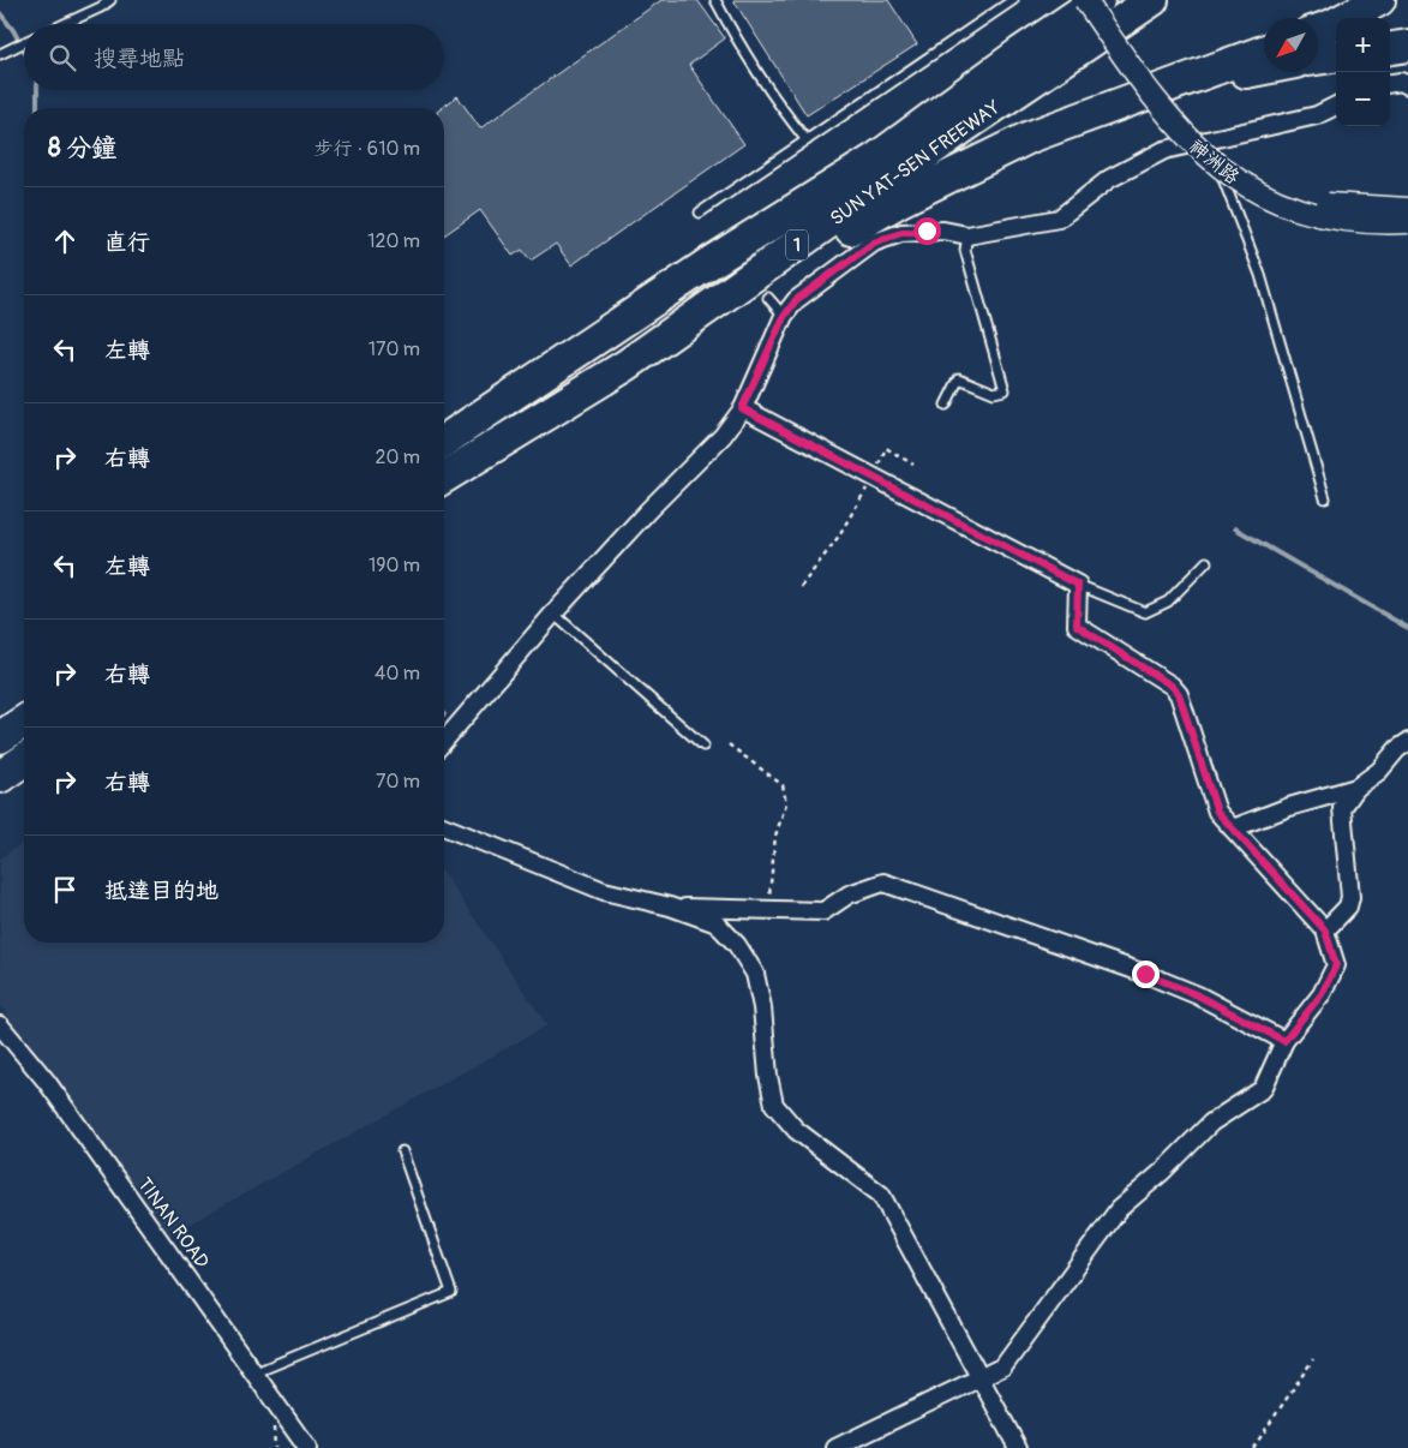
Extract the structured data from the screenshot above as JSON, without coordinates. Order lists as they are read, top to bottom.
{
  "streets": {
    "highway": ["SUN YAT-SEN FREEWAY", "1"],
    "street": ["神洲路", "TINAN ROAD"]
  },
  "crossings": [
    ["神洲路", "SUN YAT-SEN FREEWAY"]
  ],
  "north": "bottom left",
  "page": {
    "map_buttons": ["+", "−"],
    "search": "搜尋地點",
    "heading": ["8 分鐘", "步行 · 610 m"],
    "list": [
      ["直行", "120 m"],
      ["左轉", "170 m"],
      ["右轉", "20 m"],
      ["左轉", "190 m"],
      ["右轉", "40 m"],
      ["右轉", "70 m"],
      "抵達目的地"
    ]
  }
}
